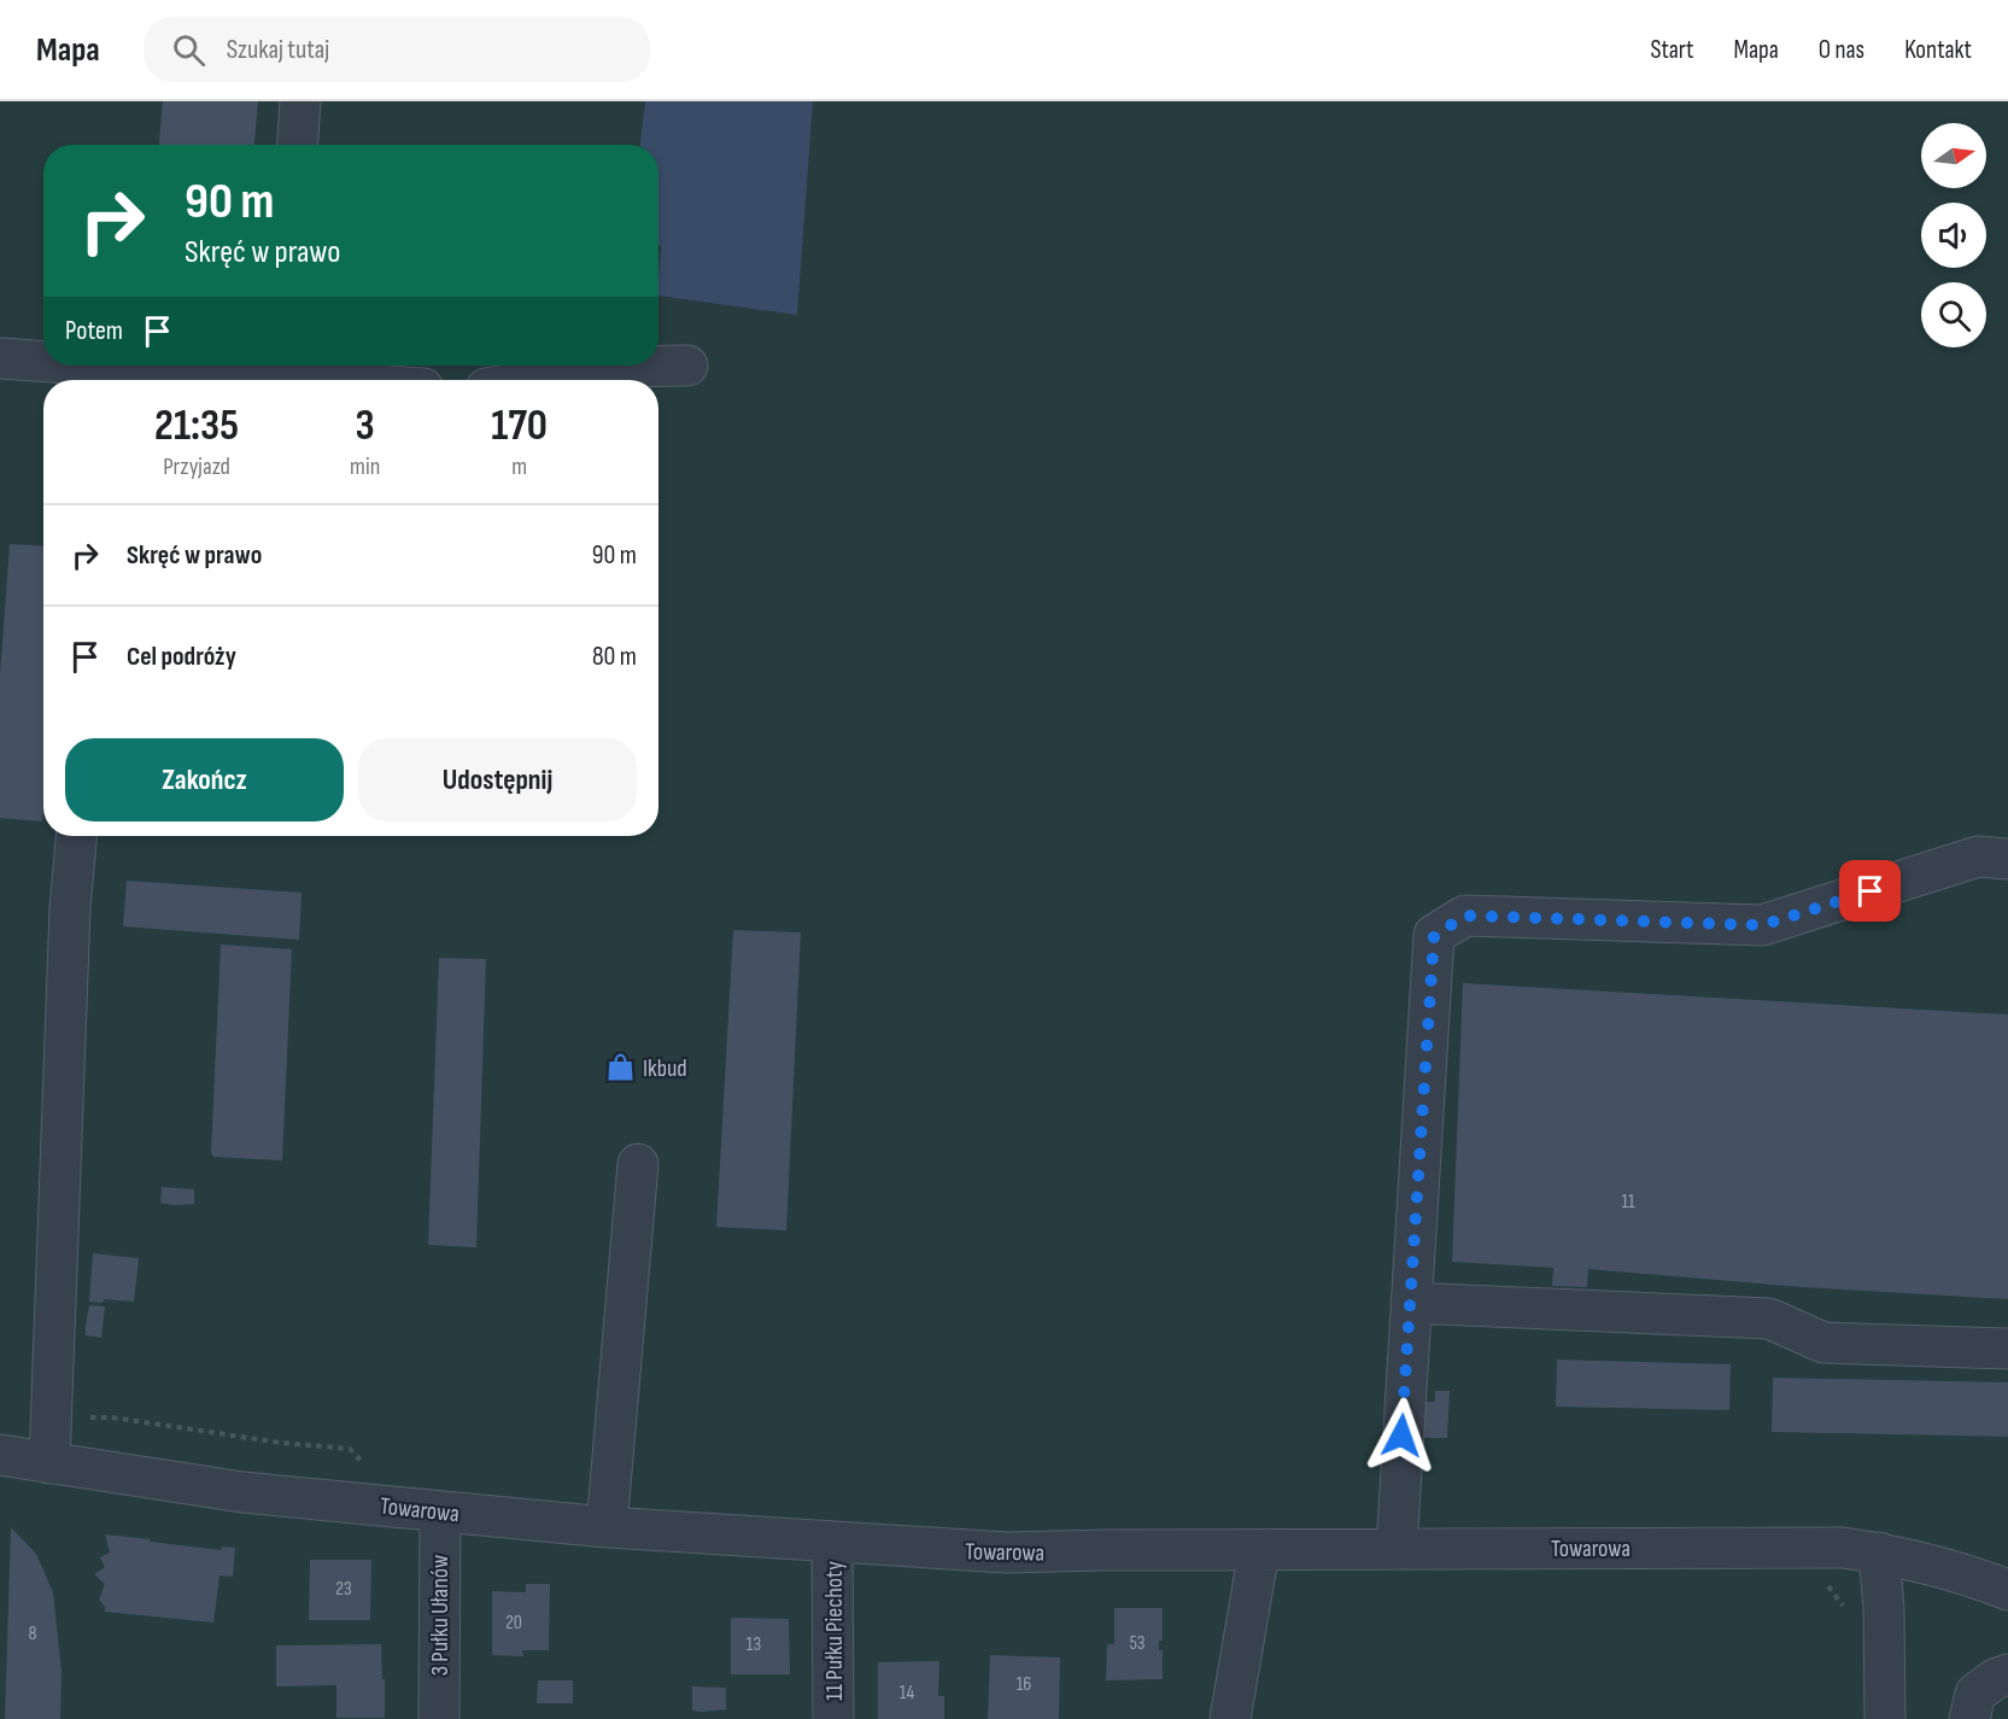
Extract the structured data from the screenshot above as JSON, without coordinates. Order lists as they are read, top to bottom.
{
  "streets": {
    "street": ["Towarowa", "3 Pułku Ułanów", "11 Pułku Piechoty"]
  },
  "crossings": [
    ["Towarowa", "3 Pułku Ułanów"],
    ["Towarowa", "11 Pułku Piechoty"]
  ],
  "places": {
    "shop": ["Ikbud"]
  },
  "house_numbers": [
    "11",
    "23",
    "20",
    "8",
    "53",
    "13",
    "16",
    "14"
  ],
  "north": "right",
  "page": {
    "header": "Mapa",
    "search": "Szukaj tutaj",
    "nav": [
      "Start",
      "Mapa",
      "O nas",
      "Kontakt"
    ],
    "turn": ["90 m", "Skręć w prawo"],
    "then": "Potem",
    "eta": [
      "21:35",
      "Przyjazd",
      "3",
      "min",
      "170",
      "m"
    ],
    "list": [
      {
        "name": "Skręć w prawo",
        "value": "90 m"
      },
      {
        "name": "Cel podróży",
        "value": "80 m"
      }
    ],
    "buttons": ["Zakończ", "Udostępnij"]
  }
}
